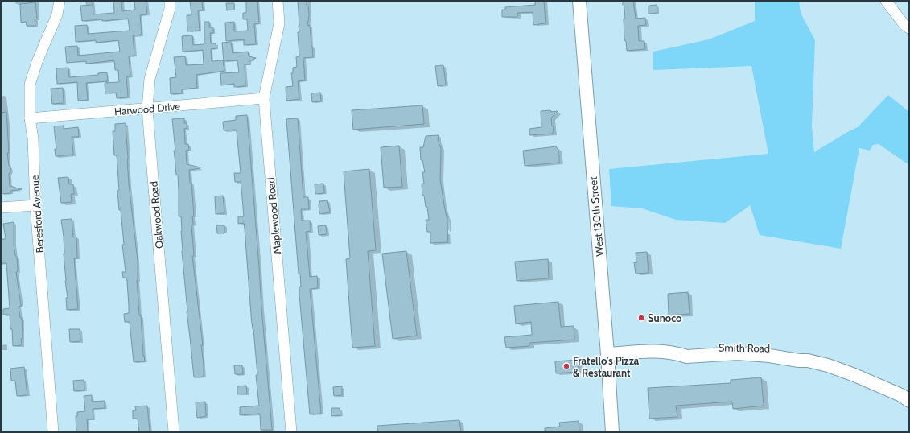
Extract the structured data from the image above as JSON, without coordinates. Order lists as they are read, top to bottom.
{
  "streets": {
    "main road": ["West 130th Street", "Smith Road"],
    "street": [
      "Harwood Drive",
      "Beresford Avenue",
      "Oakwood Road",
      "Maplewood Road"
    ]
  },
  "crossings": [
    ["Harwood Drive", "Beresford Avenue"],
    ["Harwood Drive", "Oakwood Road"],
    ["Harwood Drive", "Maplewood Road"],
    ["West 130th Street", "Smith Road"]
  ],
  "places": ["Sunoco", "Fratello's Pizza & Restaurant"]
}
